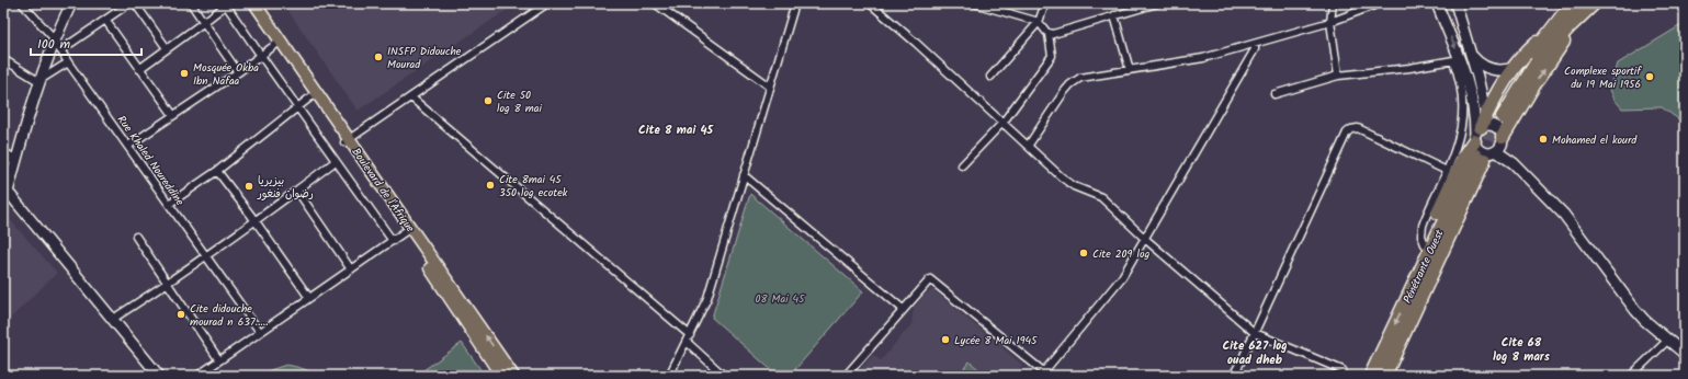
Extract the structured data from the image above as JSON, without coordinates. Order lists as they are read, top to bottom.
{
  "streets": {
    "highway": ["Pénétrante Ouest"],
    "main road": ["Boulevard de l'Afrique"],
    "street": ["Rue Khaled Noureddine"]
  },
  "districts": ["Cite 8 mai 45", "Cite 68 log 8 mars", "Cite 627 log ouad dheb"],
  "parks": ["08 Mai 45"],
  "places": [
    "INSFP Didouche Mourad",
    "Mosquée Okba Ibn Nafaa",
    "Complexe sportif du 19 Mai 1956",
    "Cite 50 log 8 mai",
    "Mohamed el kourd",
    "Cite 8mai 45 350 log ecotek",
    "بيزيريا رضوان فنغور",
    "Cite 209 log",
    "Cite didouche mourad n 637.....",
    "Lycée 8 Mai 1945"
  ],
  "scale_bar": "100 m"
}
